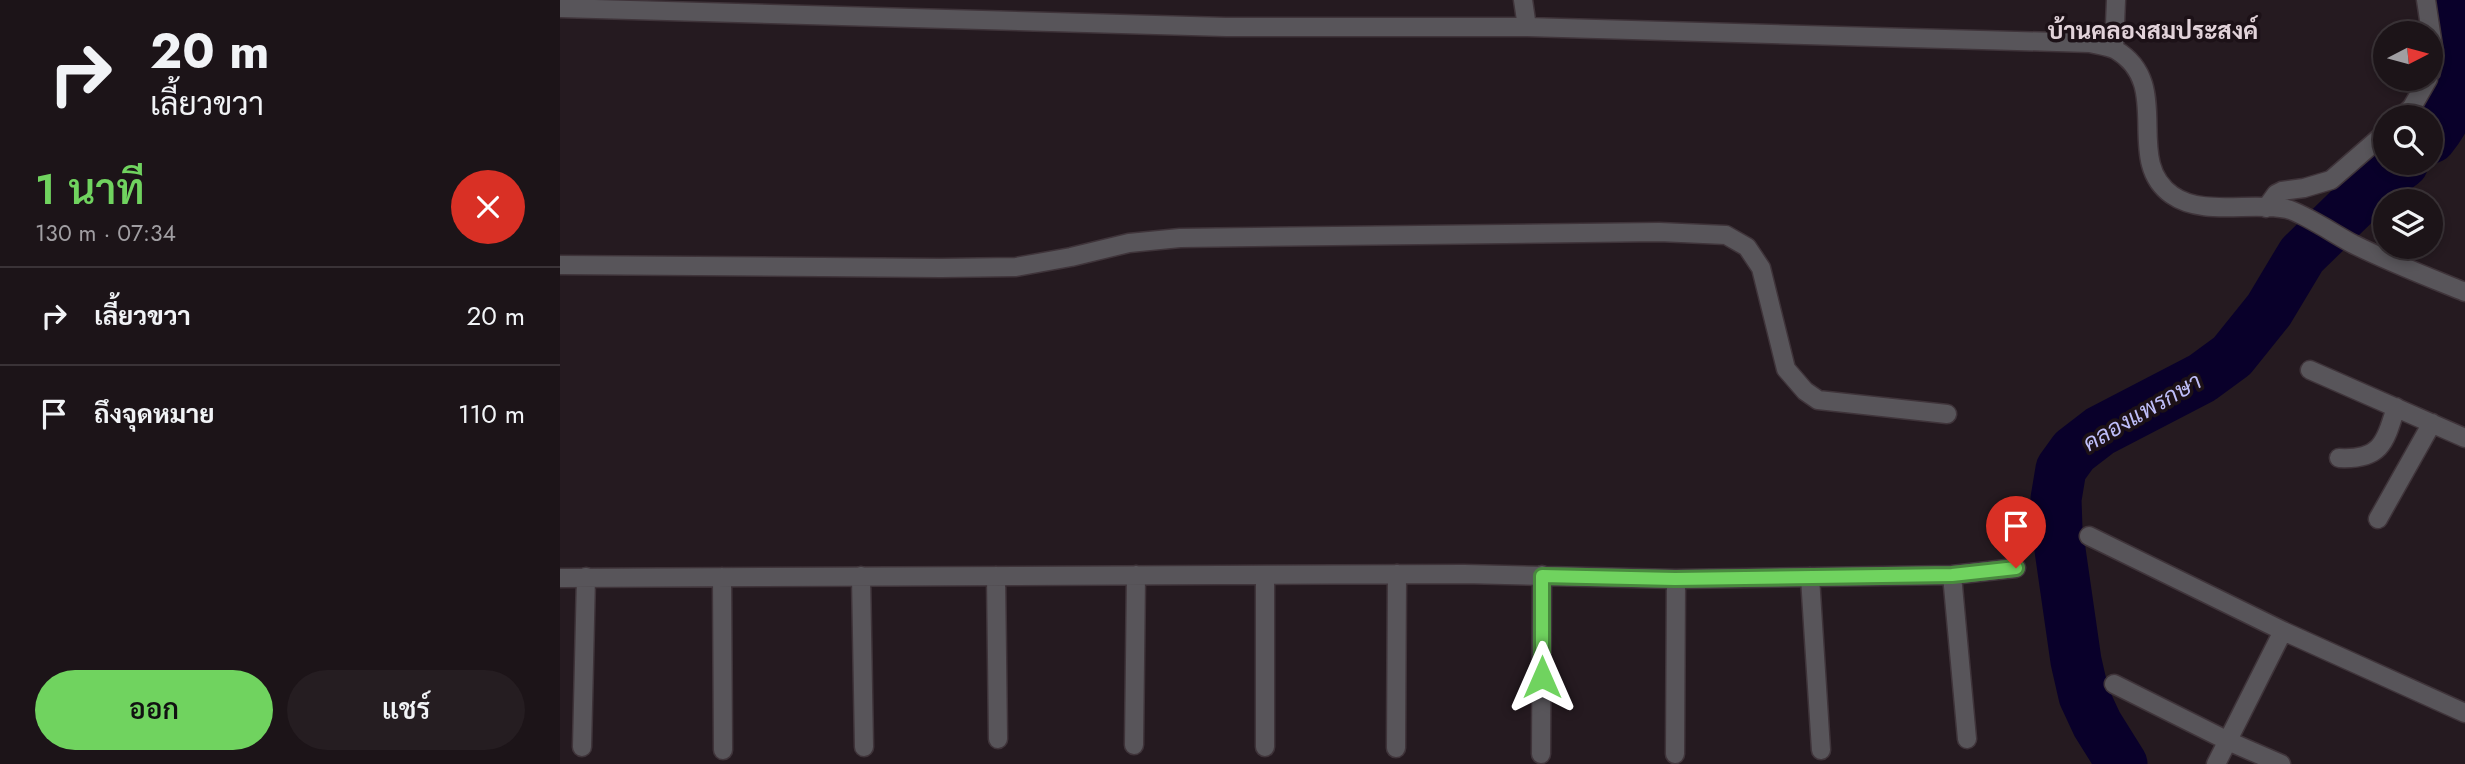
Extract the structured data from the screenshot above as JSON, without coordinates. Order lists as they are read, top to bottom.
{
  "districts": ["บ้านคลองสมประสงค์"],
  "water": ["คลองแพรกษา"],
  "north": "right",
  "page": {
    "turn": ["20 m", "เลี้ยวขวา"],
    "heading": ["1 นาที", "130 m · 07:34"],
    "list": [
      {
        "name": "เลี้ยวขวา",
        "value": "20 m"
      },
      {
        "name": "ถึงจุดหมาย",
        "value": "110 m"
      }
    ],
    "buttons": ["ออก", "แชร์"]
  }
}
